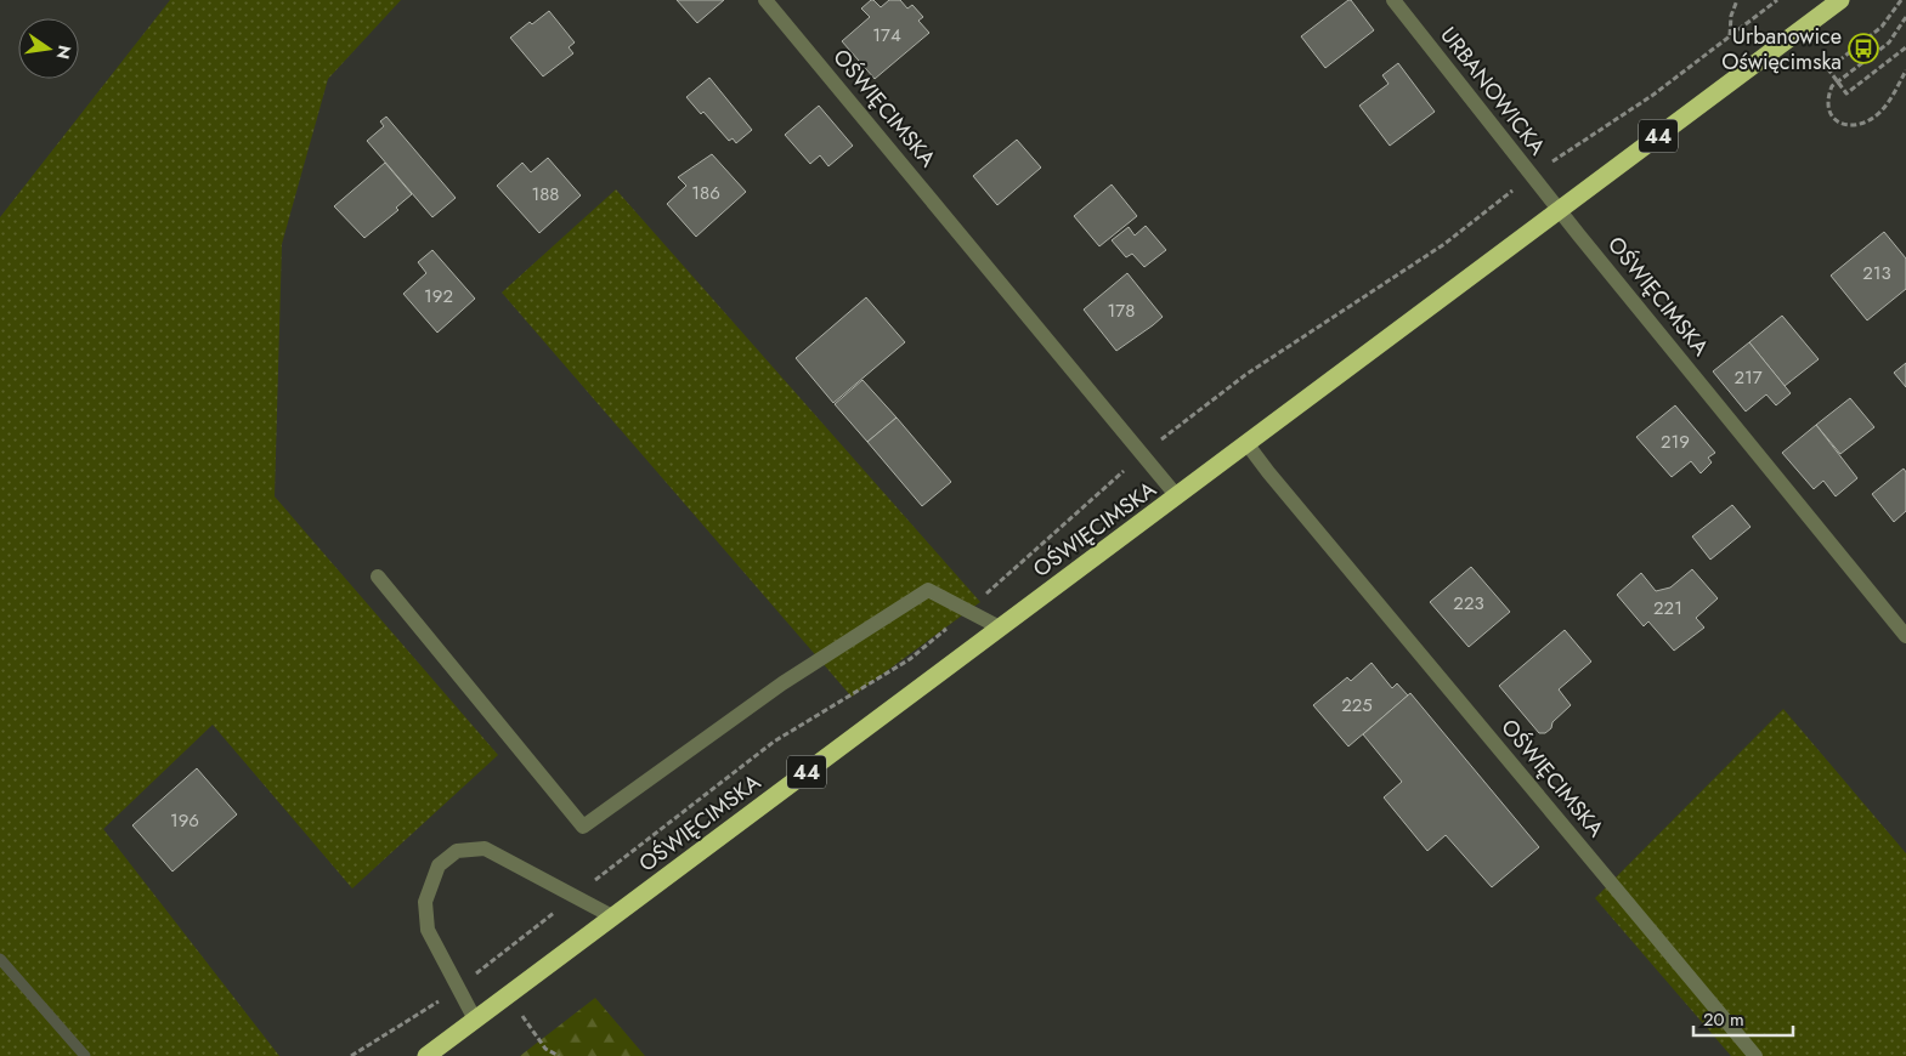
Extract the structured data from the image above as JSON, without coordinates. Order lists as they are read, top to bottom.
{
  "streets": {
    "highway": ["OŚWIĘCIMSKA", "44"],
    "street": ["URBANOWICKA"]
  },
  "crossings": [
    ["URBANOWICKA", "OŚWIĘCIMSKA"]
  ],
  "places": {
    "bus stop": ["Urbanowice Oświęcimska"]
  },
  "house_numbers": [
    "174",
    "186",
    "188",
    "213",
    "192",
    "178",
    "217",
    "219",
    "223",
    "221",
    "225",
    "196"
  ],
  "scale_bar": "20 m",
  "north": "right"
}
